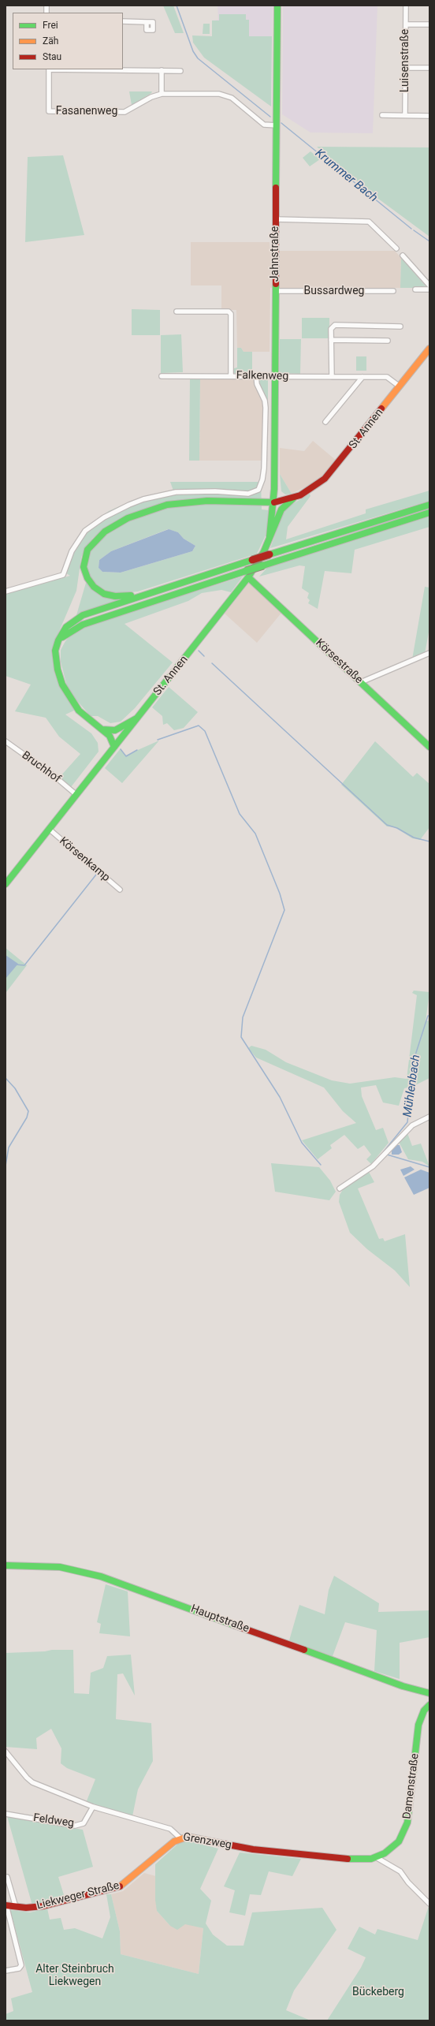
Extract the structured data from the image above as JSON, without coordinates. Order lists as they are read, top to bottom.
{
  "streets": {
    "main road": [
      "Jahnstraße",
      "St. Annen",
      "Körsestraße",
      "Hauptstraße",
      "Damenstraße",
      "Grenzweg",
      "Liekweger Straße"
    ],
    "street": [
      "Luisenstraße",
      "Fasanenweg",
      "Bussardweg",
      "Falkenweg",
      "Bruchhof",
      "Körsenkamp",
      "Feldweg"
    ]
  },
  "crossings": [
    ["Fasanenweg", "Jahnstraße"],
    ["Jahnstraße", "Bussardweg"],
    ["Jahnstraße", "Falkenweg"],
    ["Jahnstraße", "St. Annen"],
    ["Falkenweg", "St. Annen"],
    ["St. Annen", "Körsestraße"],
    ["St. Annen", "Bruchhof"],
    ["St. Annen", "Körsenkamp"],
    ["Damenstraße", "Grenzweg"],
    ["Feldweg", "Grenzweg"],
    ["Grenzweg", "Liekweger Straße"]
  ],
  "water": ["Krummer Bach", "Mühlenbach"],
  "parks": ["Alter Steinbruch Liekwegen", "Bückeberg"],
  "legend": ["Frei", "Zäh", "Stau"]
}
